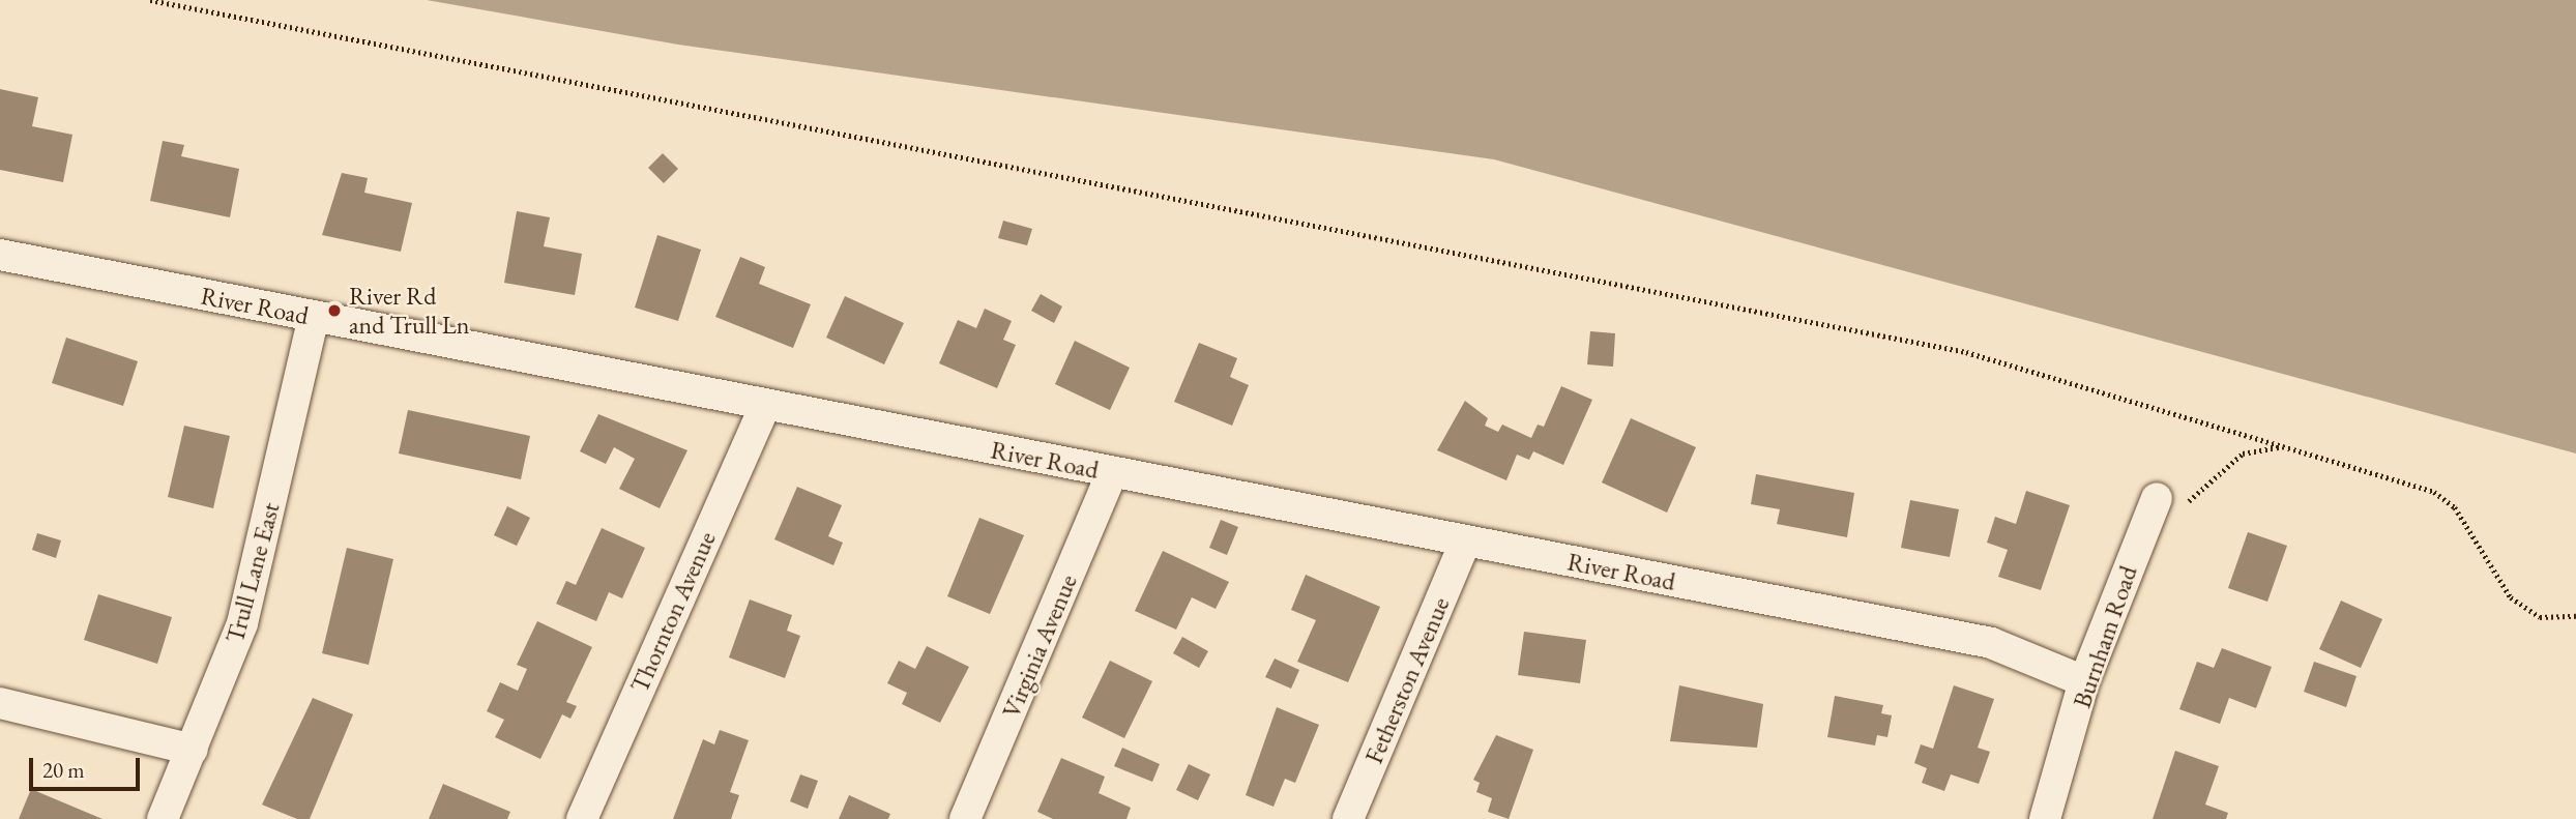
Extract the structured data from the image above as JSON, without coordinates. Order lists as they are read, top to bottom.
{
  "streets": {
    "street": [
      "River Road",
      "Trull Lane East",
      "Thornton Avenue",
      "Burnham Road",
      "Virginia Avenue",
      "Fetherston Avenue"
    ]
  },
  "crossings": [
    ["River Road", "Trull Lane East"],
    ["River Road", "Thornton Avenue"],
    ["River Road", "Burnham Road"],
    ["River Road", "Virginia Avenue"],
    ["River Road", "Fetherston Avenue"]
  ],
  "places": ["River Rd and Trull Ln"],
  "scale_bar": "20 m"
}
